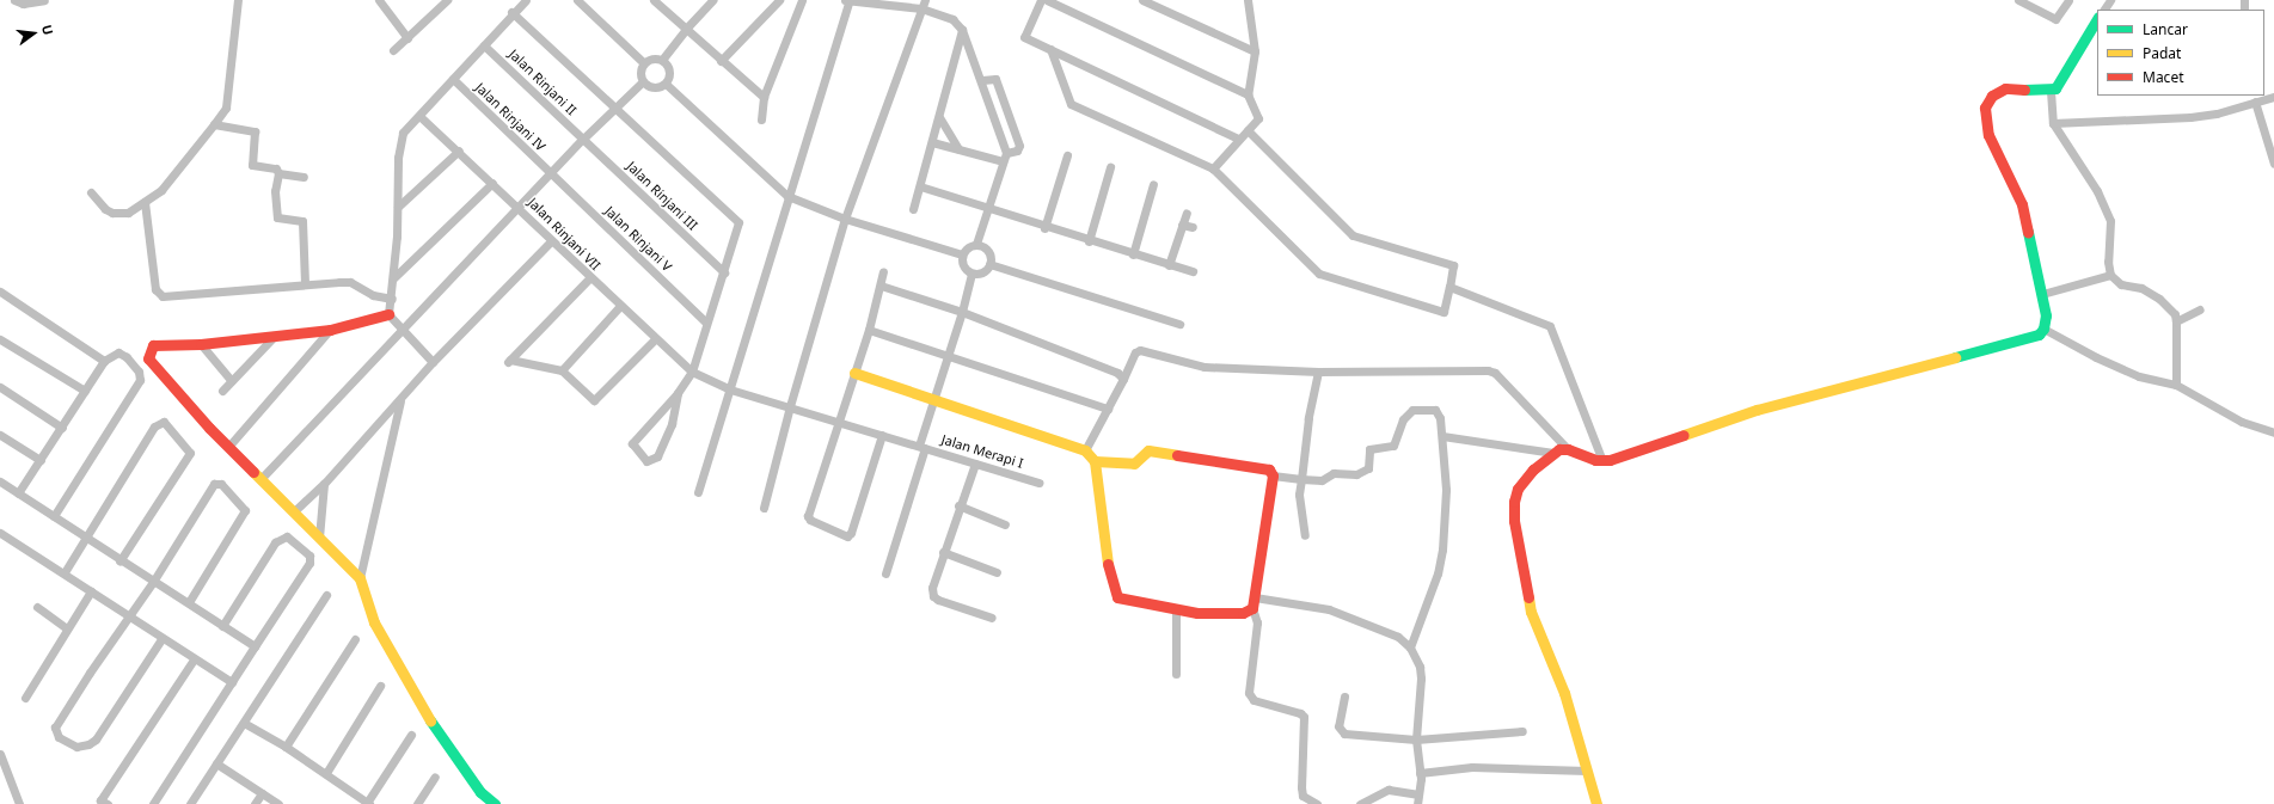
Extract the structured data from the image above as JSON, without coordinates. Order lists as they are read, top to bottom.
{
  "streets": {
    "street": [
      "Jalan Rinjani II",
      "Jalan Rinjani IV",
      "Jalan Rinjani III",
      "Jalan Rinjani VII",
      "Jalan Rinjani V",
      "Jalan Merapi I"
    ]
  },
  "crossings": [
    ["Jalan Rinjani II", "Jalan Rinjani III"],
    ["Jalan Rinjani IV", "Jalan Rinjani V"],
    ["Jalan Rinjani VII", "Jalan Merapi I"]
  ],
  "legend": ["Lancar", "Padat", "Macet"],
  "north": "right"
}
